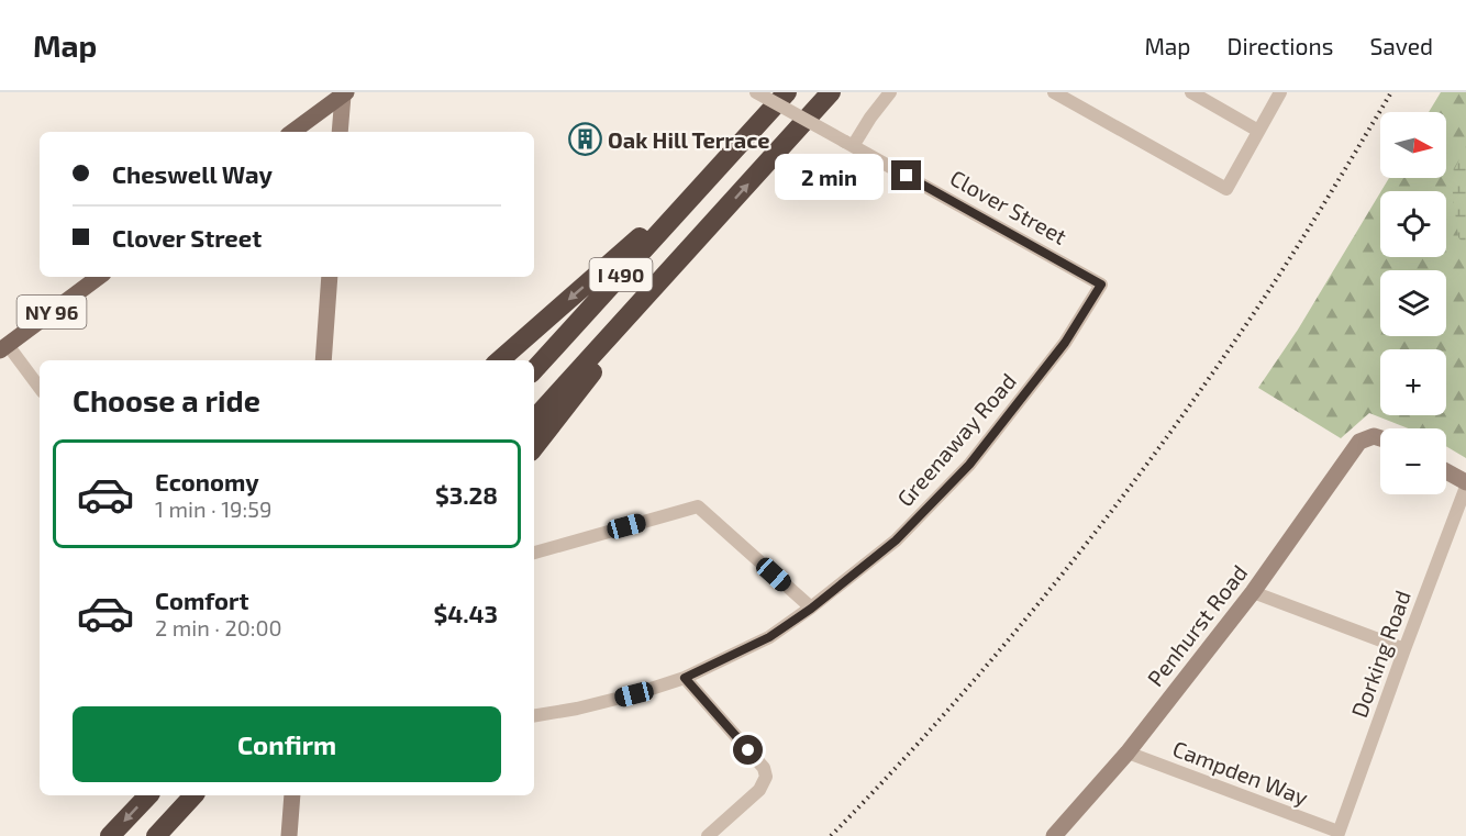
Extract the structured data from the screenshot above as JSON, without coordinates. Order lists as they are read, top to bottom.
{
  "streets": {
    "highway": ["I 490"],
    "main road": ["NY 96"],
    "street": [
      "Clover Street",
      "Greenaway Road",
      "Penhurst Road",
      "Dorking Road",
      "Campden Way"
    ]
  },
  "crossings": [
    ["Clover Street", "Greenaway Road"],
    ["Penhurst Road", "Campden Way"],
    ["Dorking Road", "Campden Way"]
  ],
  "places": {
    "building": ["Oak Hill Terrace"]
  },
  "north": "right",
  "page": {
    "header": "Map",
    "nav": ["Map", "Directions", "Saved"],
    "map_buttons": ["+", "−"],
    "banner": ["Cheswell Way", "Clover Street"],
    "bubble": "2 min",
    "heading": "Choose a ride",
    "list": [
      {
        "name": "Economy",
        "note": "1 min · 19:59",
        "value": "$3.28"
      },
      {
        "name": "Comfort",
        "note": "2 min · 20:00",
        "value": "$4.43"
      }
    ],
    "buttons": "Confirm"
  }
}
